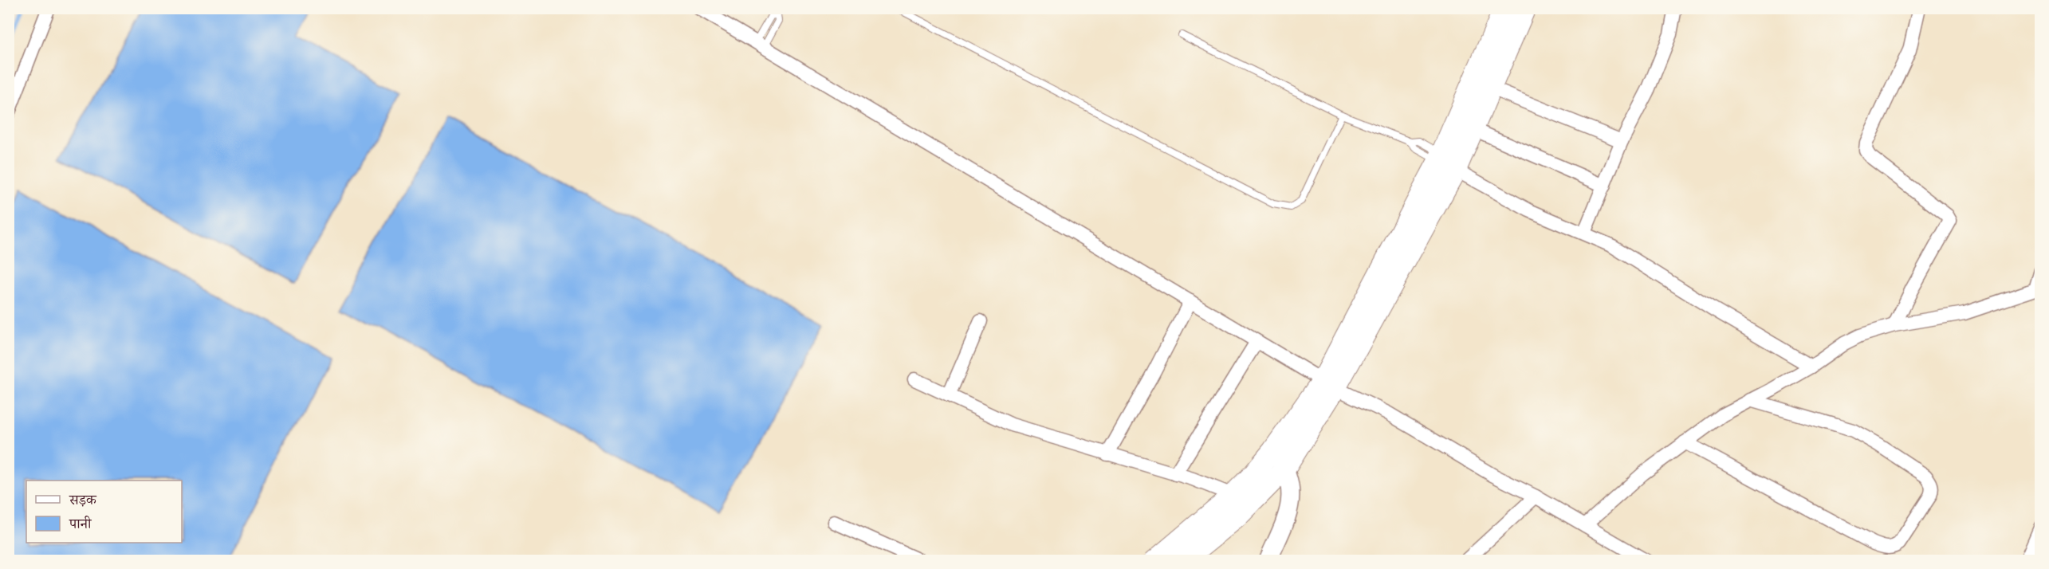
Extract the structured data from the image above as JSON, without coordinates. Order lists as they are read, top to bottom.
{
  "legend": ["सड़क", "पानी"]
}
